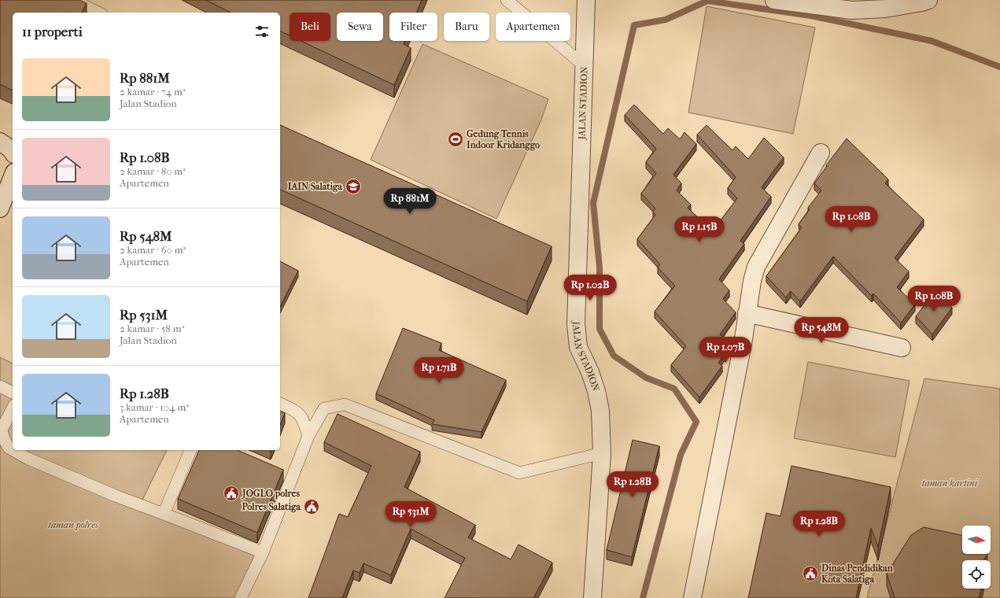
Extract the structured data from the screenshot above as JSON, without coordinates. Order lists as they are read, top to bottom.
{
  "streets": {
    "street": ["JALAN STADION"]
  },
  "parks": ["taman kartini", "taman polres"],
  "places": {
    "sports": ["Gedung Tennis Indoor Kridanggo"],
    "school or university": ["IAIN Salatiga"],
    "public building": ["JOGLO polres", "Polres Salatiga", "Dinas Pendidikan Kota Salatiga"]
  },
  "north": "right",
  "page": {
    "chip": [
      "Beli",
      "Sewa",
      "Filter",
      "Baru",
      "Apartemen"
    ],
    "heading": "11 properti",
    "list": [
      {
        "name": "Rp 881M",
        "note": "2 kamar · 74 m² · Jalan Stadion"
      },
      {
        "name": "Rp 1.08B",
        "note": "2 kamar · 80 m² · Apartemen"
      },
      {
        "name": "Rp 548M",
        "note": "2 kamar · 60 m² · Apartemen"
      },
      {
        "name": "Rp 531M",
        "note": "2 kamar · 58 m² · Jalan Stadion"
      },
      {
        "name": "Rp 1.28B",
        "note": "3 kamar · 104 m² · Apartemen"
      }
    ],
    "price": [
      "Rp 881M",
      "Rp 1.08B",
      "Rp 1.15B",
      "Rp 1.02B",
      "Rp 1.08B",
      "Rp 548M",
      "Rp 1.07B",
      "Rp 1.71B",
      "Rp 1.28B",
      "Rp 531M",
      "Rp 1.28B"
    ]
  }
}
